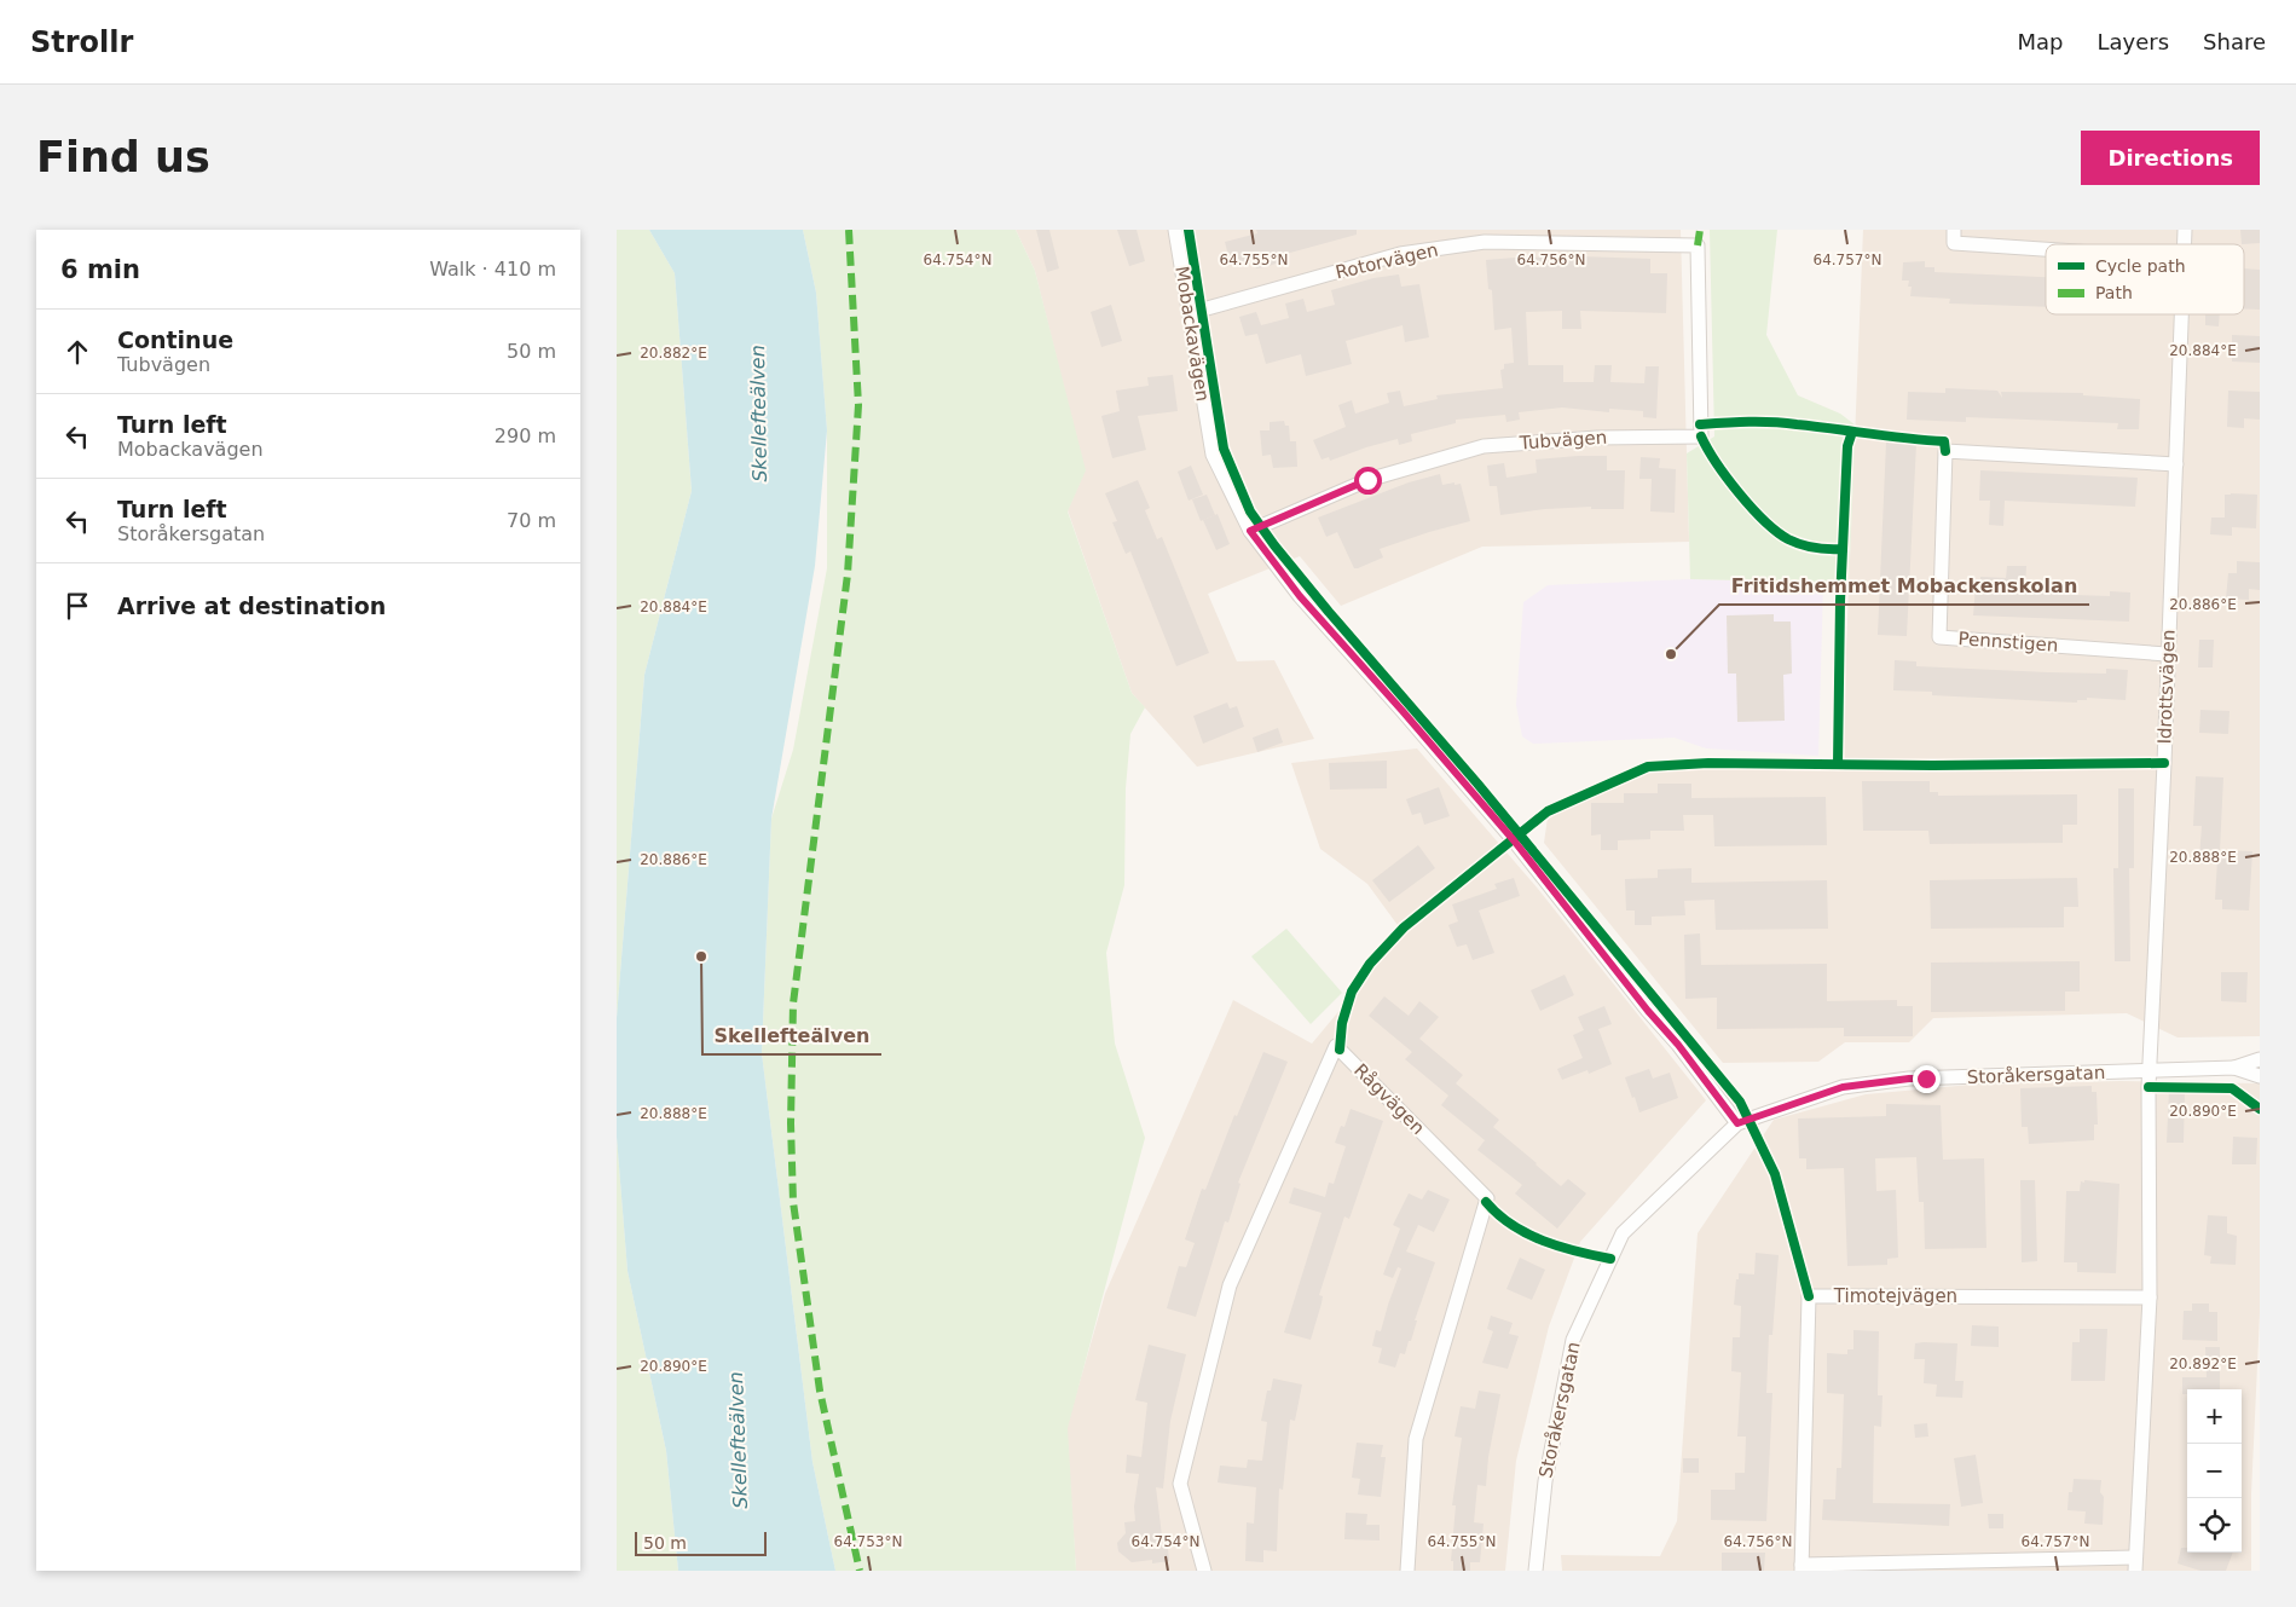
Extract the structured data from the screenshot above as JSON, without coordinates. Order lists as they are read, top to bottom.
{
  "streets": {
    "street": [
      "Rotorvägen",
      "Mobackavägen",
      "Tubvägen",
      "Pennstigen",
      "Idrottsvägen",
      "Storåkersgatan",
      "Rågvägen",
      "Timotejvägen"
    ]
  },
  "crossings": [
    ["Rotorvägen", "Mobackavägen"],
    ["Rotorvägen", "Tubvägen"],
    ["Mobackavägen", "Tubvägen"],
    ["Mobackavägen", "Storåkersgatan"],
    ["Pennstigen", "Idrottsvägen"],
    ["Idrottsvägen", "Storåkersgatan"]
  ],
  "water": ["Skellefteälven"],
  "places": ["Fritidshemmet Mobackenskolan", "Skellefteälven"],
  "legend": ["Cycle path", "Path"],
  "scale_bar": "50 m",
  "page": {
    "header": "Strollr",
    "nav": ["Map", "Layers", "Share"],
    "buttons": "Directions",
    "title": "Find us",
    "heading": ["6 min", "Walk · 410 m"],
    "list": [
      ["Continue", "Tubvägen", "50 m"],
      ["Turn left", "Mobackavägen", "290 m"],
      ["Turn left", "Storåkersgatan", "70 m"],
      "Arrive at destination"
    ],
    "map_buttons": ["+", "−"],
    "scale": "50 m"
  },
  "coordinates": [
    "64.754°N",
    "64.755°N",
    "64.756°N",
    "64.757°N",
    "20.884°E",
    "20.882°E",
    "20.886°E",
    "20.888°E",
    "20.890°E",
    "20.892°E",
    "64.753°N"
  ]
}
